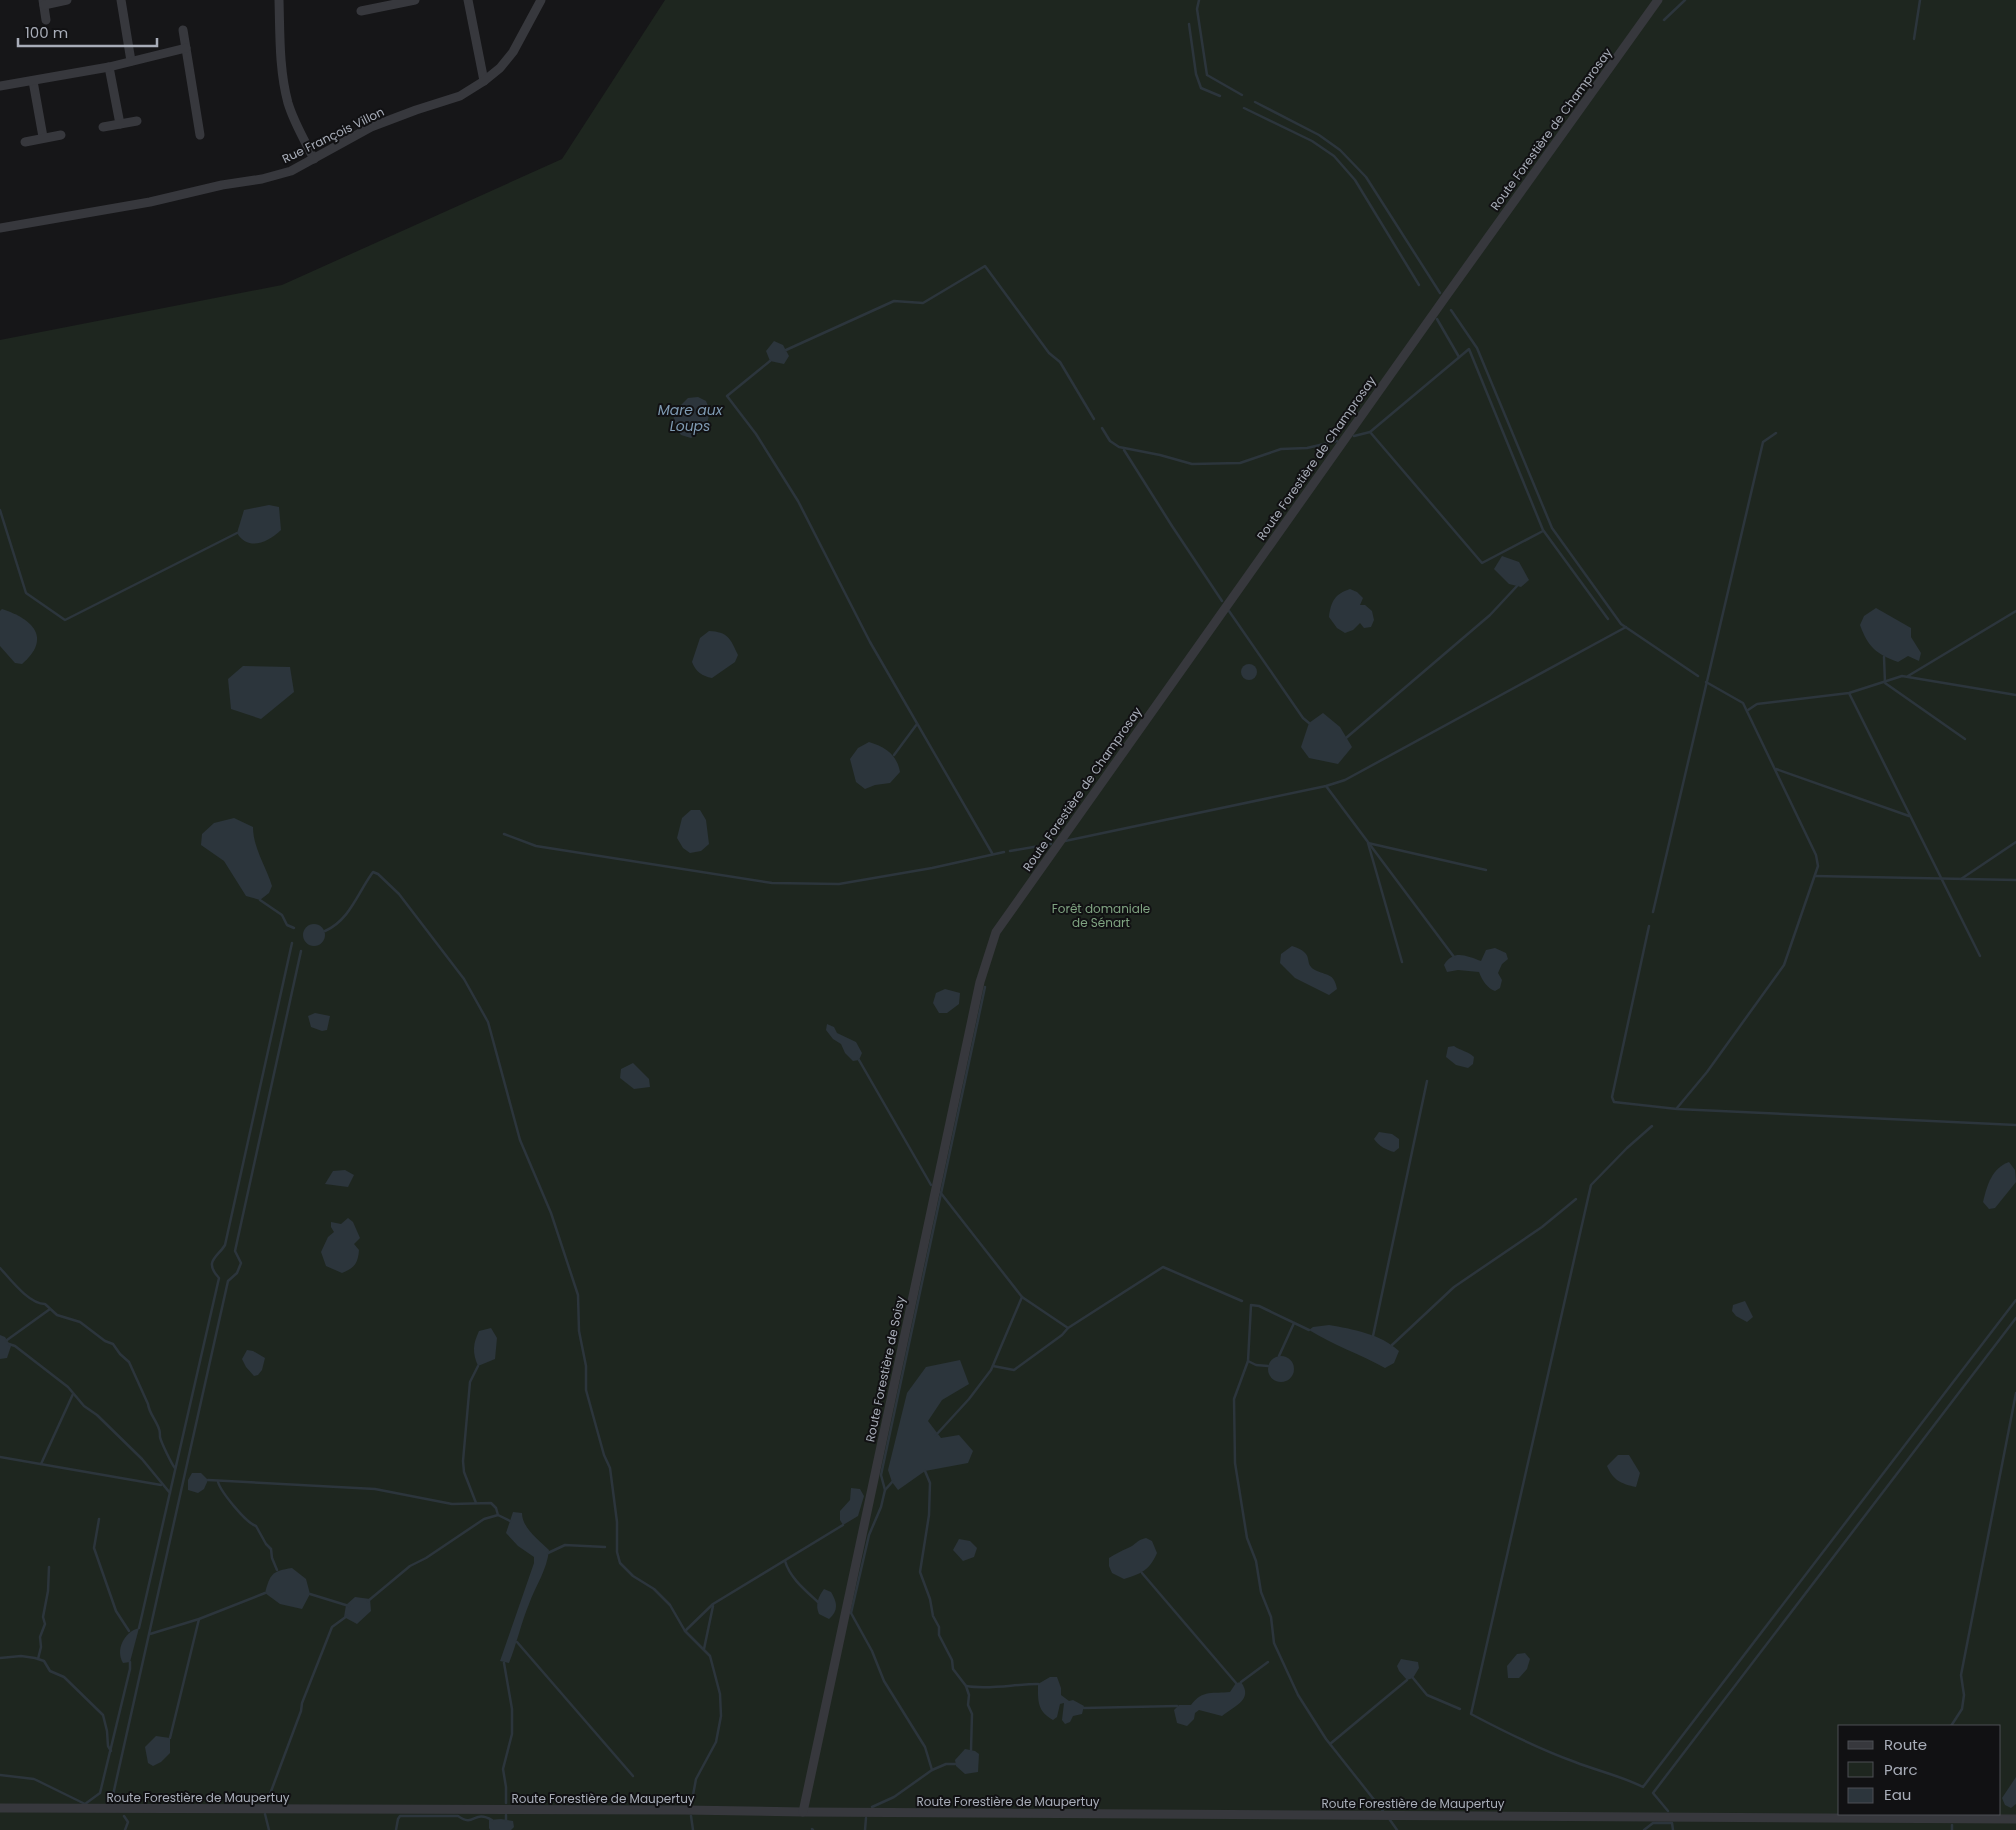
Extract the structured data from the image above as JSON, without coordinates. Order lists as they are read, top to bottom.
{
  "streets": {
    "street": [
      "Route Forestière de Champrosay",
      "Rue François Villon",
      "Route Forestière de Soisy",
      "Route Forestière de Maupertuy"
    ]
  },
  "crossings": [
    ["Route Forestière de Champrosay", "Route Forestière de Soisy"],
    ["Route Forestière de Soisy", "Route Forestière de Maupertuy"]
  ],
  "water": ["Mare aux Loups"],
  "parks": ["Forêt domaniale de Sénart"],
  "legend": ["Route", "Parc", "Eau"],
  "scale_bar": "100 m"
}
